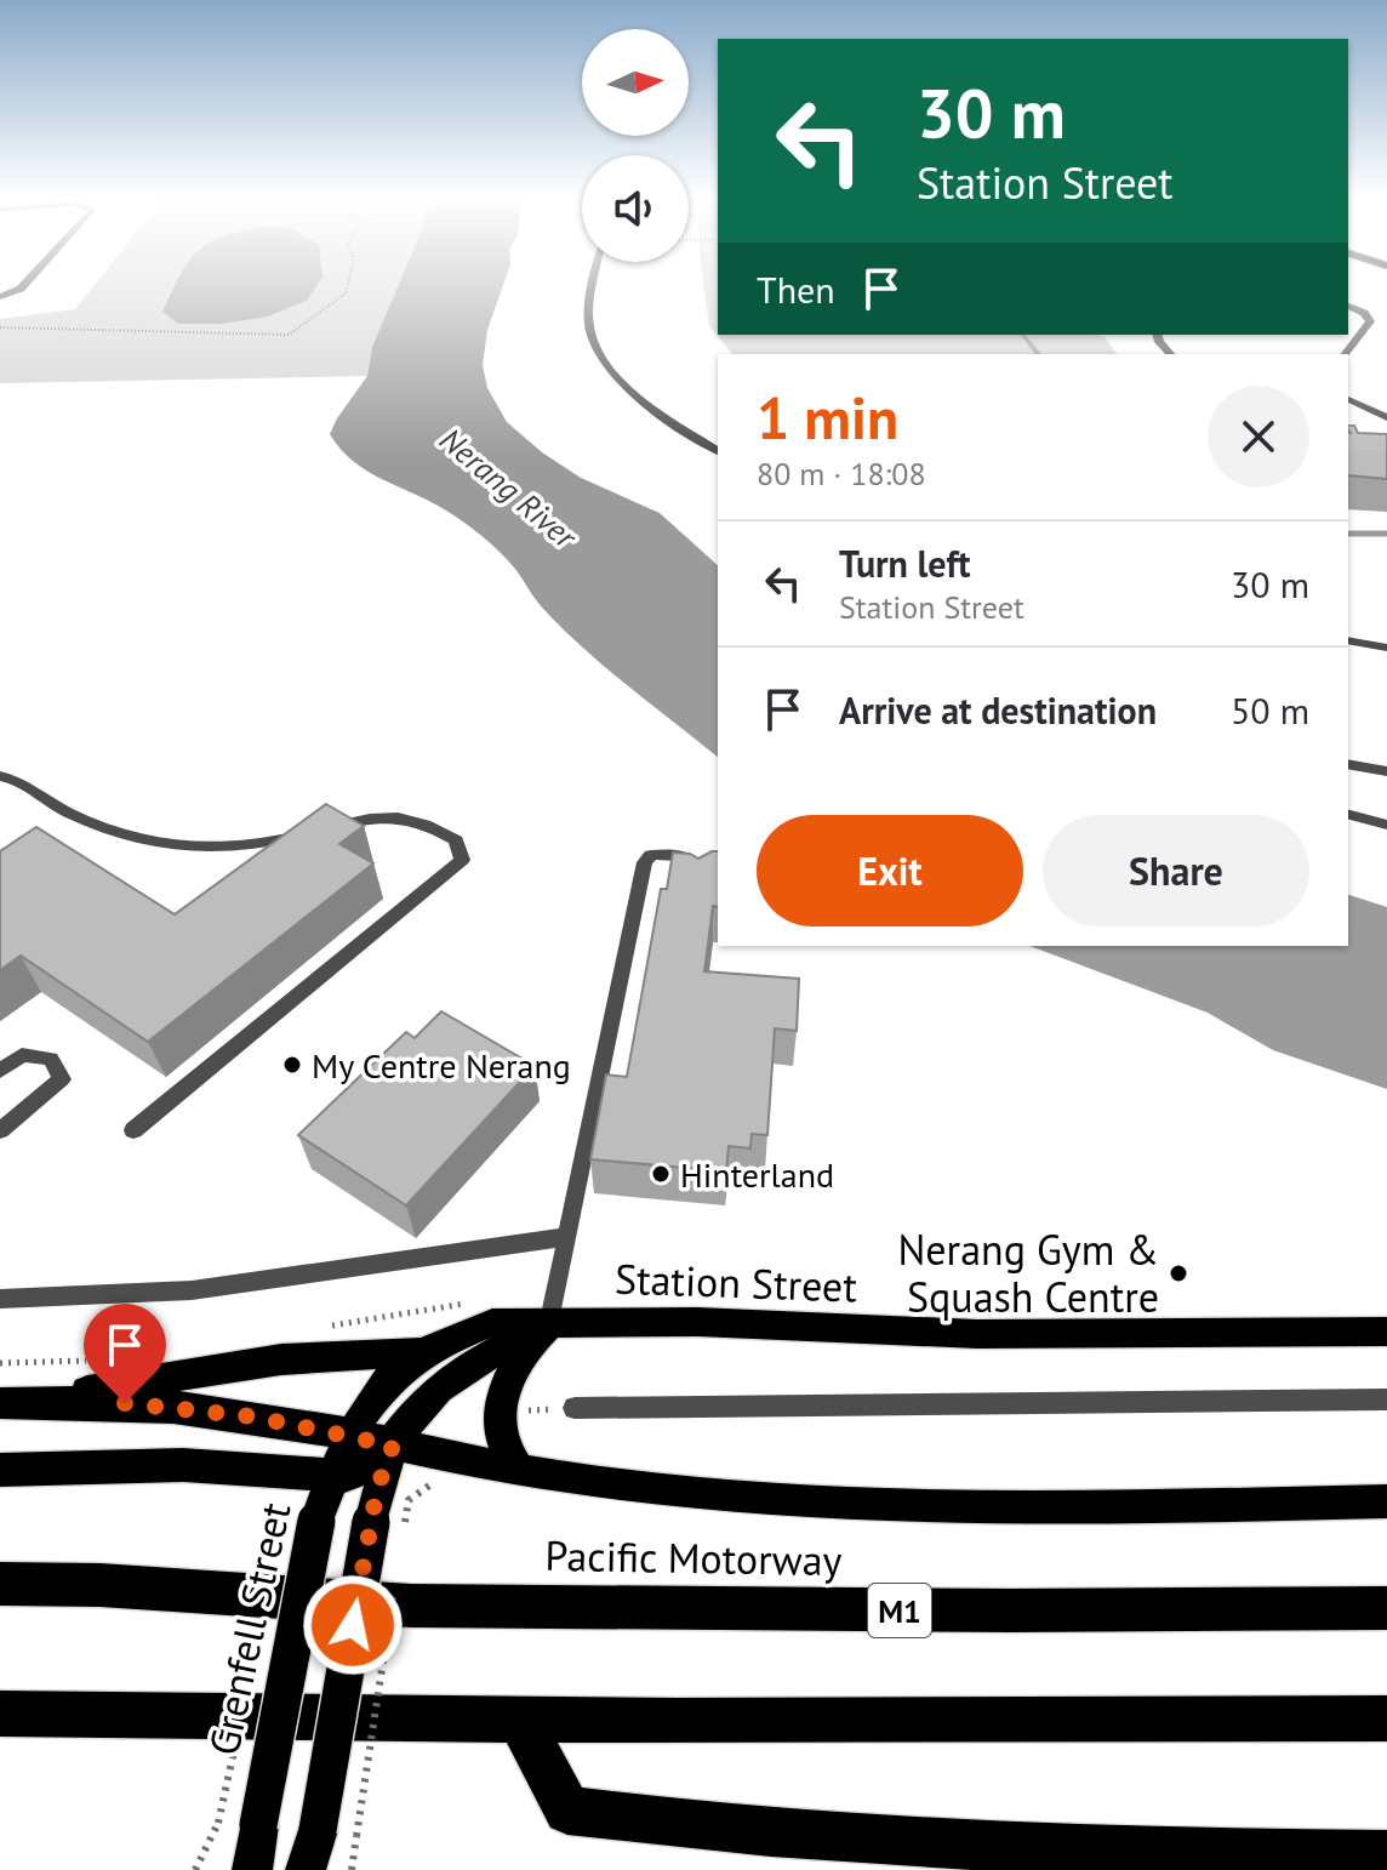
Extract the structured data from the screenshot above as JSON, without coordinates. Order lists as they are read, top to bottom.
{
  "streets": {
    "highway": ["Pacific Motorway", "M1"],
    "main road": ["Station Street", "Grenfell Street"]
  },
  "crossings": [
    ["Station Street", "Grenfell Street"]
  ],
  "water": ["Nerang River"],
  "places": ["My Centre Nerang", "Hinterland", "Nerang Gym & Squash Centre"],
  "north": "right",
  "page": {
    "turn": ["30 m", "Station Street"],
    "then": "Then",
    "heading": ["1 min", "80 m · 18:08"],
    "list": [
      {
        "name": "Turn left",
        "note": "Station Street",
        "value": "30 m"
      },
      {
        "name": "Arrive at destination",
        "value": "50 m"
      }
    ],
    "buttons": ["Exit", "Share"]
  }
}
